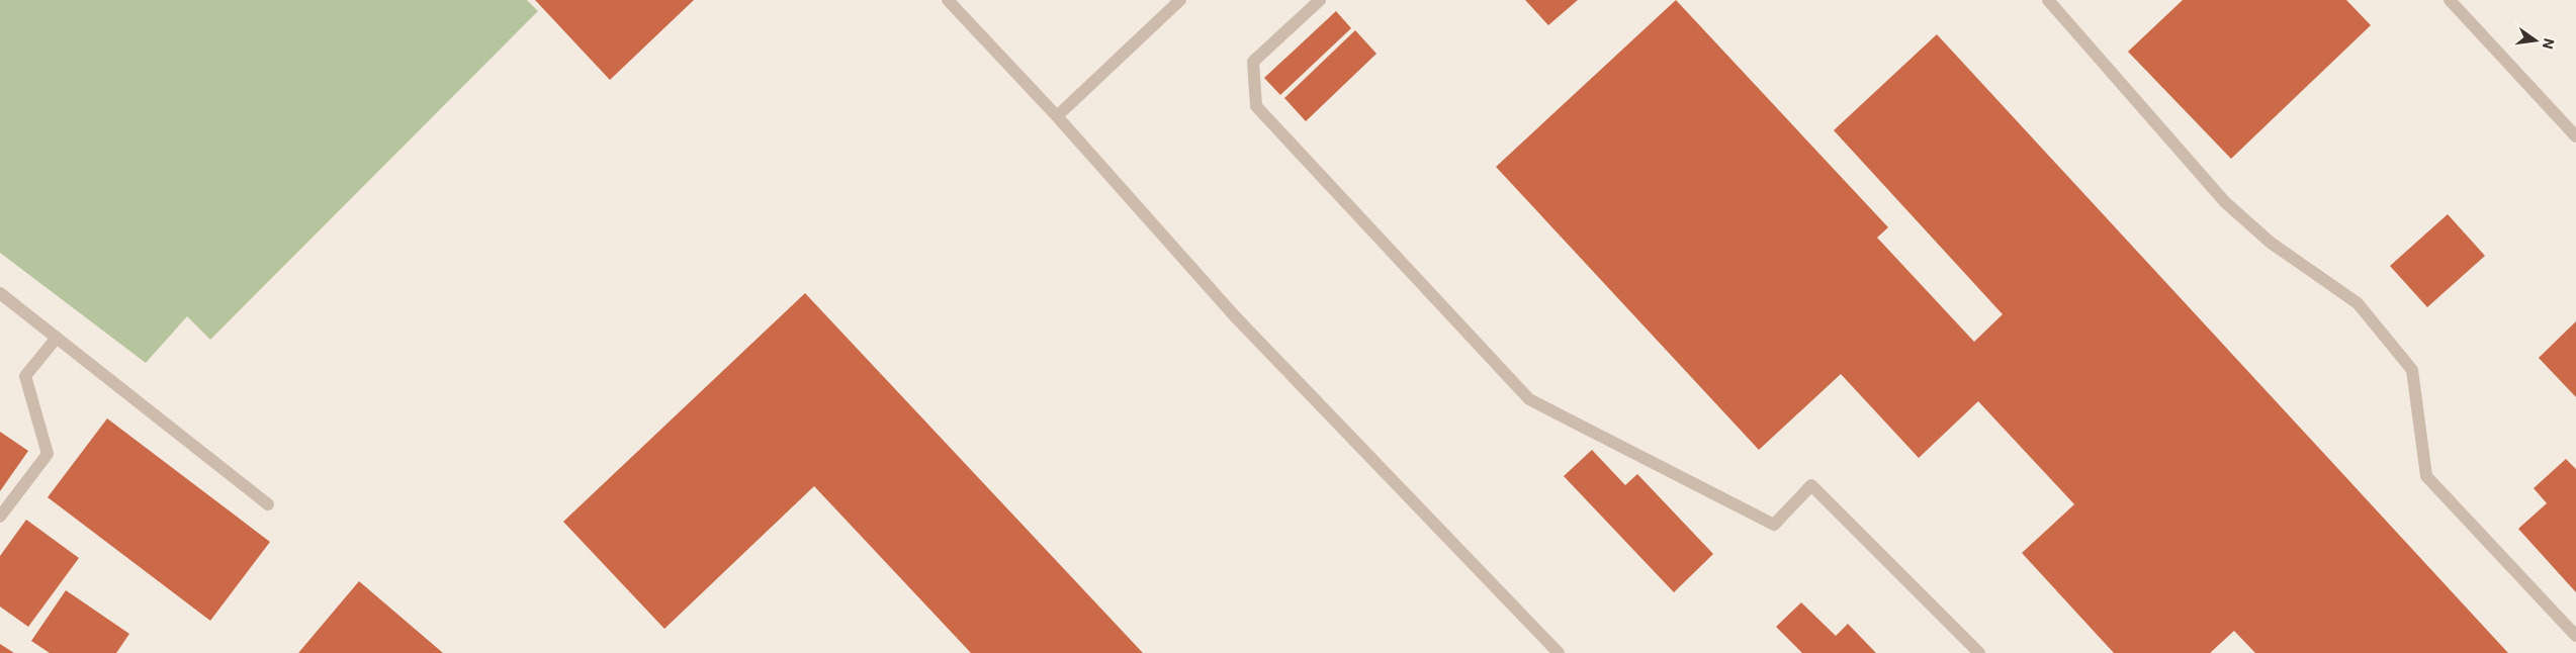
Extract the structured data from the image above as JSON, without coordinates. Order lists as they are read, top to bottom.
{
  "north": "right"
}
